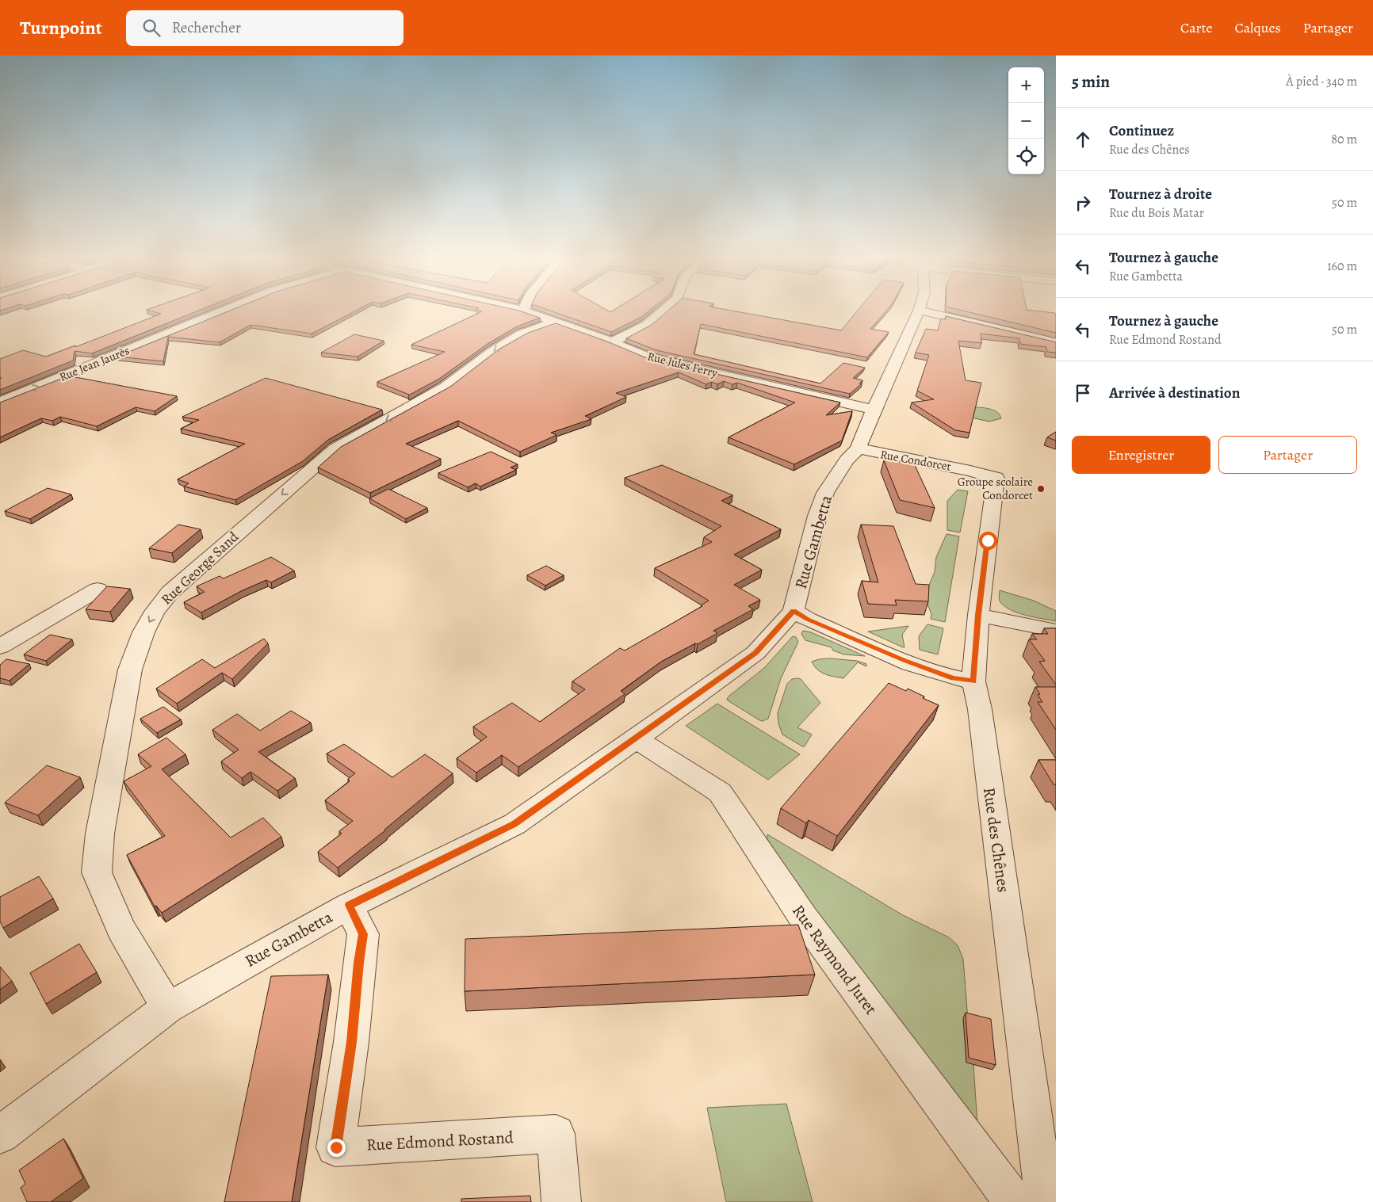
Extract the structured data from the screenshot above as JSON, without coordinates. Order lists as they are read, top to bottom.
{
  "streets": {
    "street": [
      "Rue Jean Jaurès",
      "Rue Jules Ferry",
      "Rue Condorcet",
      "Rue Gambetta",
      "Rue George Sand",
      "Rue des Chênes",
      "Rue Raymond Juret",
      "Rue Edmond Rostand"
    ]
  },
  "crossings": [
    ["Rue Jules Ferry", "Rue Gambetta"],
    ["Rue Jules Ferry", "Rue George Sand"],
    ["Rue Condorcet", "Rue Gambetta"],
    ["Rue Condorcet", "Rue des Chênes"],
    ["Rue Gambetta", "Rue George Sand"],
    ["Rue Gambetta", "Rue Raymond Juret"],
    ["Rue Gambetta", "Rue Edmond Rostand"]
  ],
  "one_way": ["Rue Jean Jaurès", "Rue George Sand"],
  "places": ["Groupe scolaire Condorcet"],
  "page": {
    "header": "Turnpoint",
    "search": "Rechercher",
    "nav": ["Carte", "Calques", "Partager"],
    "heading": ["5 min", "À pied · 340 m"],
    "map_buttons": ["+", "−"],
    "list": [
      ["Continuez", "Rue des Chênes", "80 m"],
      ["Tournez à droite", "Rue du Bois Matar", "50 m"],
      ["Tournez à gauche", "Rue Gambetta", "160 m"],
      ["Tournez à gauche", "Rue Edmond Rostand", "50 m"],
      "Arrivée à destination"
    ],
    "buttons": ["Enregistrer", "Partager"]
  }
}
